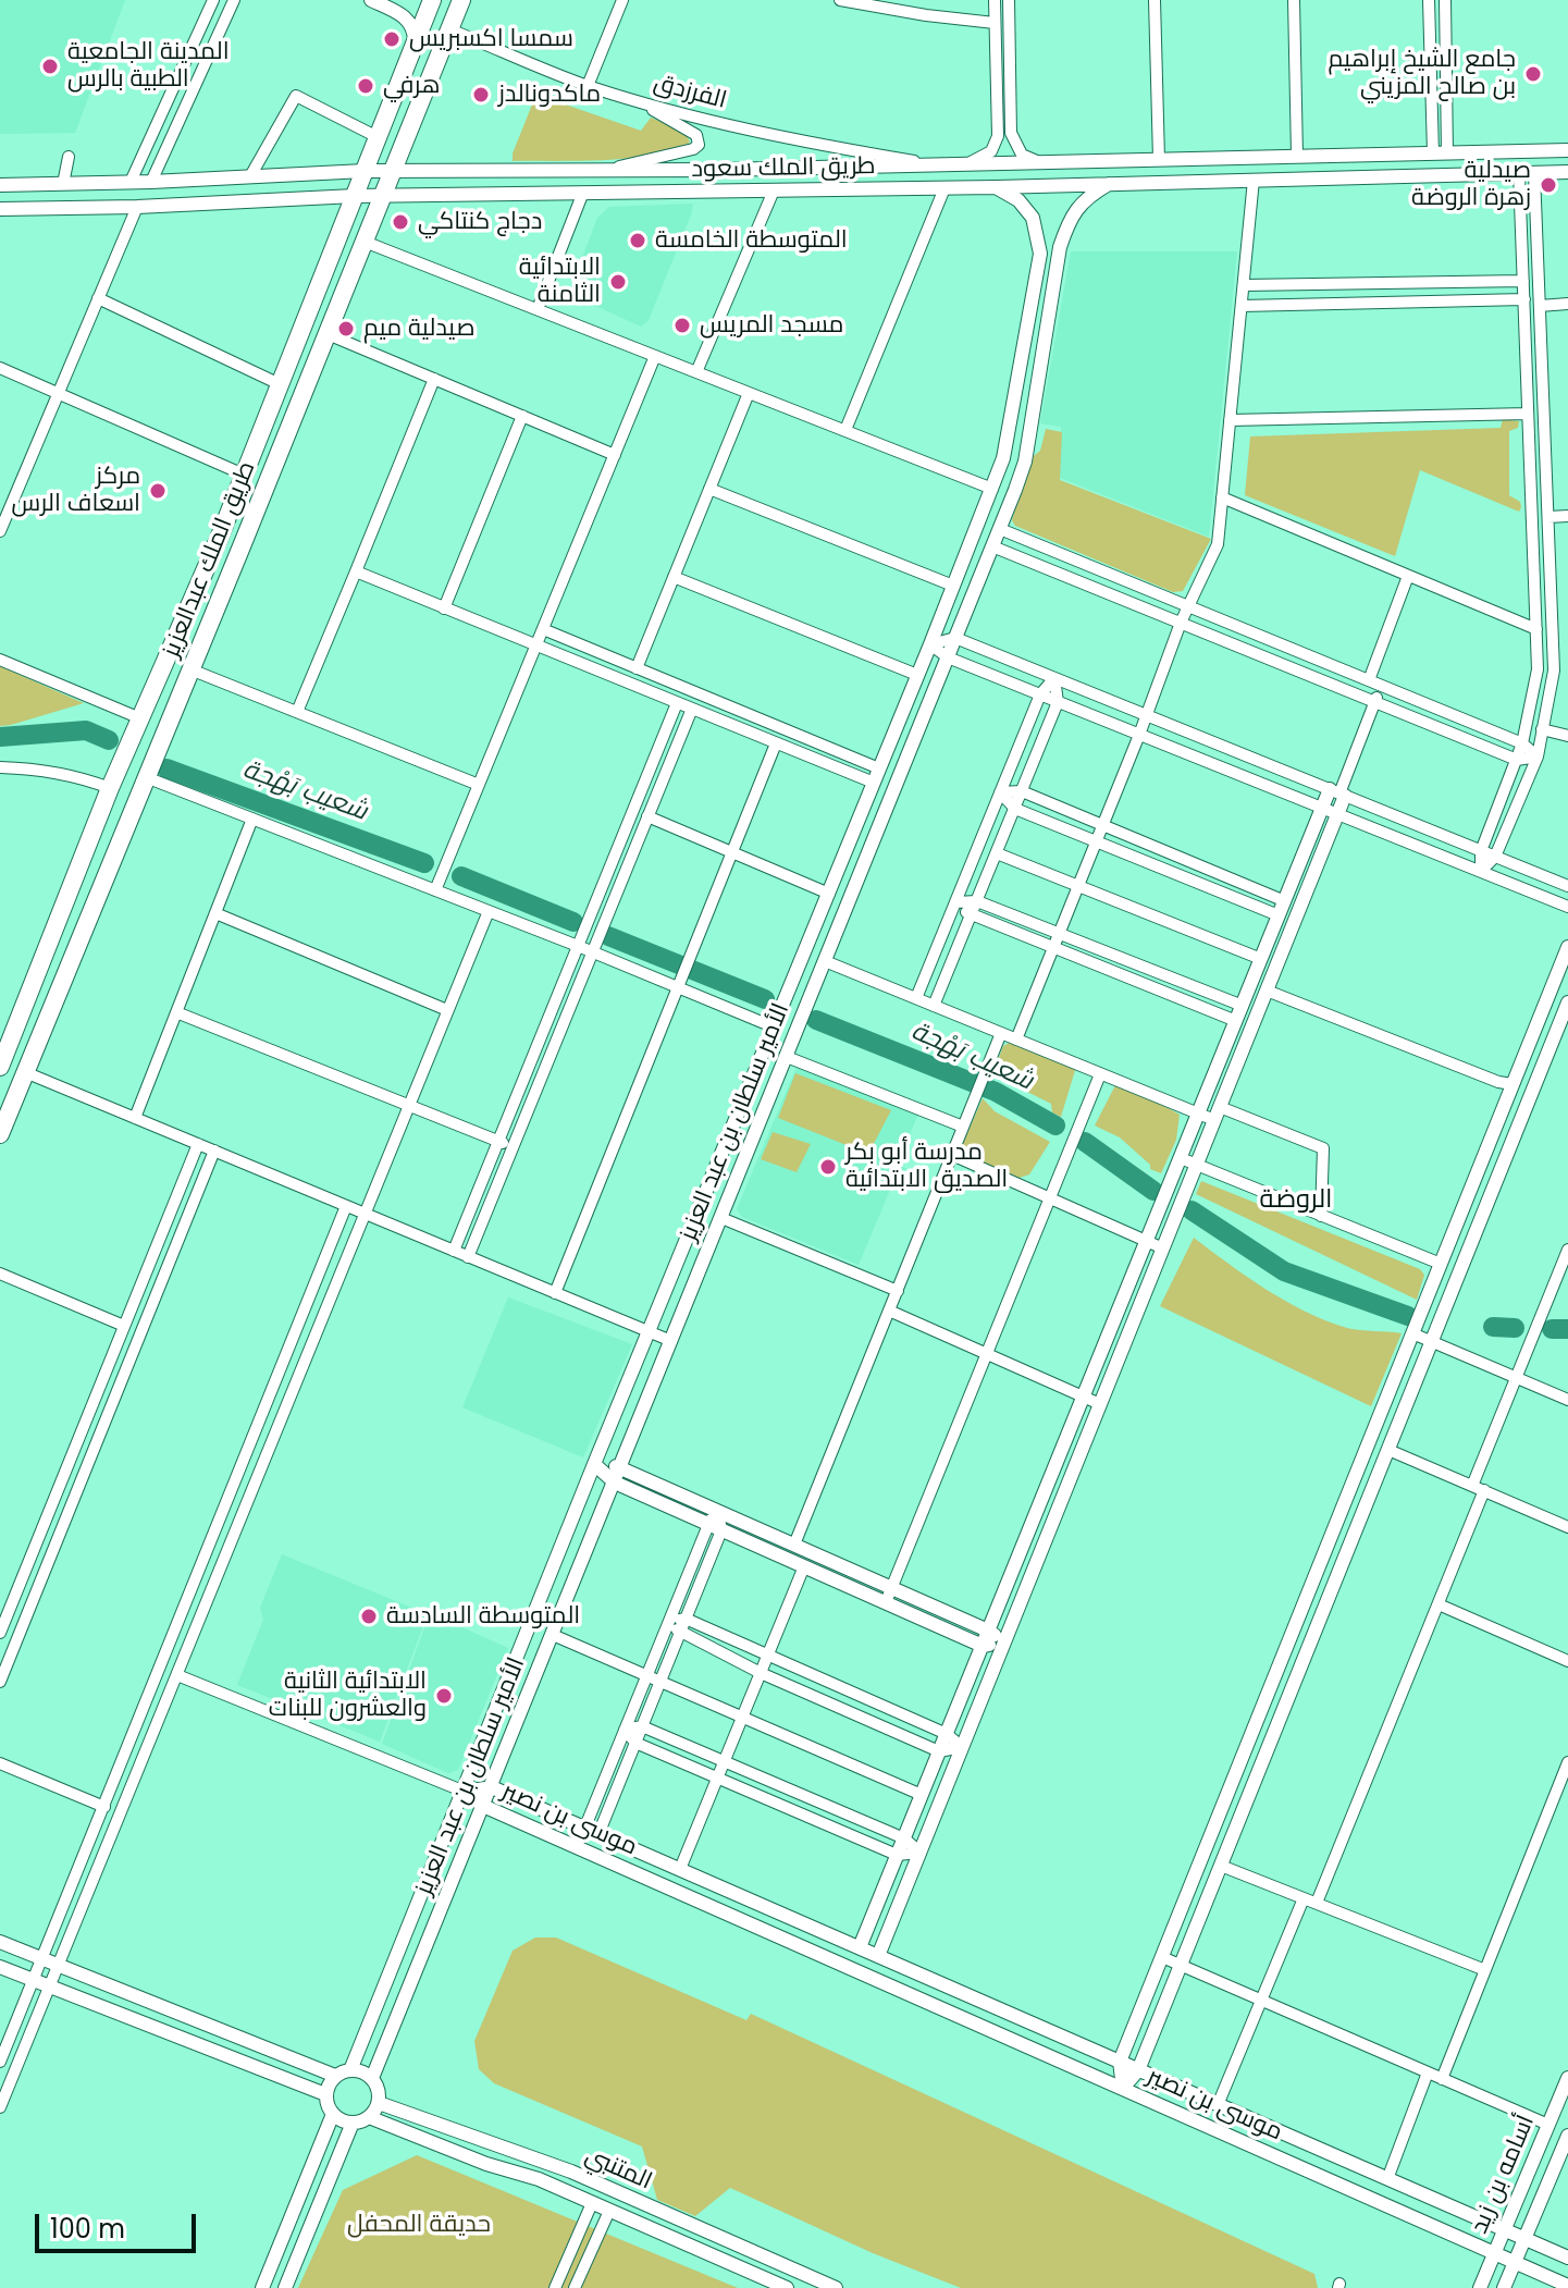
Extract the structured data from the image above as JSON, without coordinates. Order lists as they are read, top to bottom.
{
  "streets": {
    "highway": ["طريق الملك عبدالعزيز"],
    "street": [
      "الفرزدق",
      "طريق الملك سعود",
      "الأمير سلطان بن عبد العزيز",
      "موسى بن نصير",
      "المتنبي",
      "أسامه بن زيد"
    ]
  },
  "crossings": [
    ["الفرزدق", "طريق الملك سعود"],
    ["الفرزدق", "طريق الملك عبدالعزيز"],
    ["طريق الملك سعود", "طريق الملك عبدالعزيز"],
    ["طريق الملك سعود", "الأمير سلطان بن عبد العزيز"],
    ["الأمير سلطان بن عبد العزيز", "موسى بن نصير"],
    ["الأمير سلطان بن عبد العزيز", "المتنبي"],
    ["موسى بن نصير", "أسامه بن زيد"]
  ],
  "districts": ["الروضة"],
  "water": ["شعيب بَهْجة"],
  "parks": ["حديقة المحفل"],
  "places": [
    "سمسا اكسبريس",
    "المدينة الجامعية الطبية بالرس",
    "جامع الشيخ إبراهيم بن صالح المزيني",
    "هرفي",
    "ماكدونالدز",
    "صيدلية زهرة الروضة",
    "دجاج كنتاكي",
    "المتوسطة الخامسة",
    "الابتدائية الثامنة",
    "مسجد المريس",
    "صيدلية ميم",
    "مركز اسعاف الرس",
    "مدرسة أبو بكر الصديق الابتدائية",
    "المتوسطة السادسة",
    "الابتدائية الثانية والعشرون للبنات"
  ],
  "scale_bar": "100 m"
}
